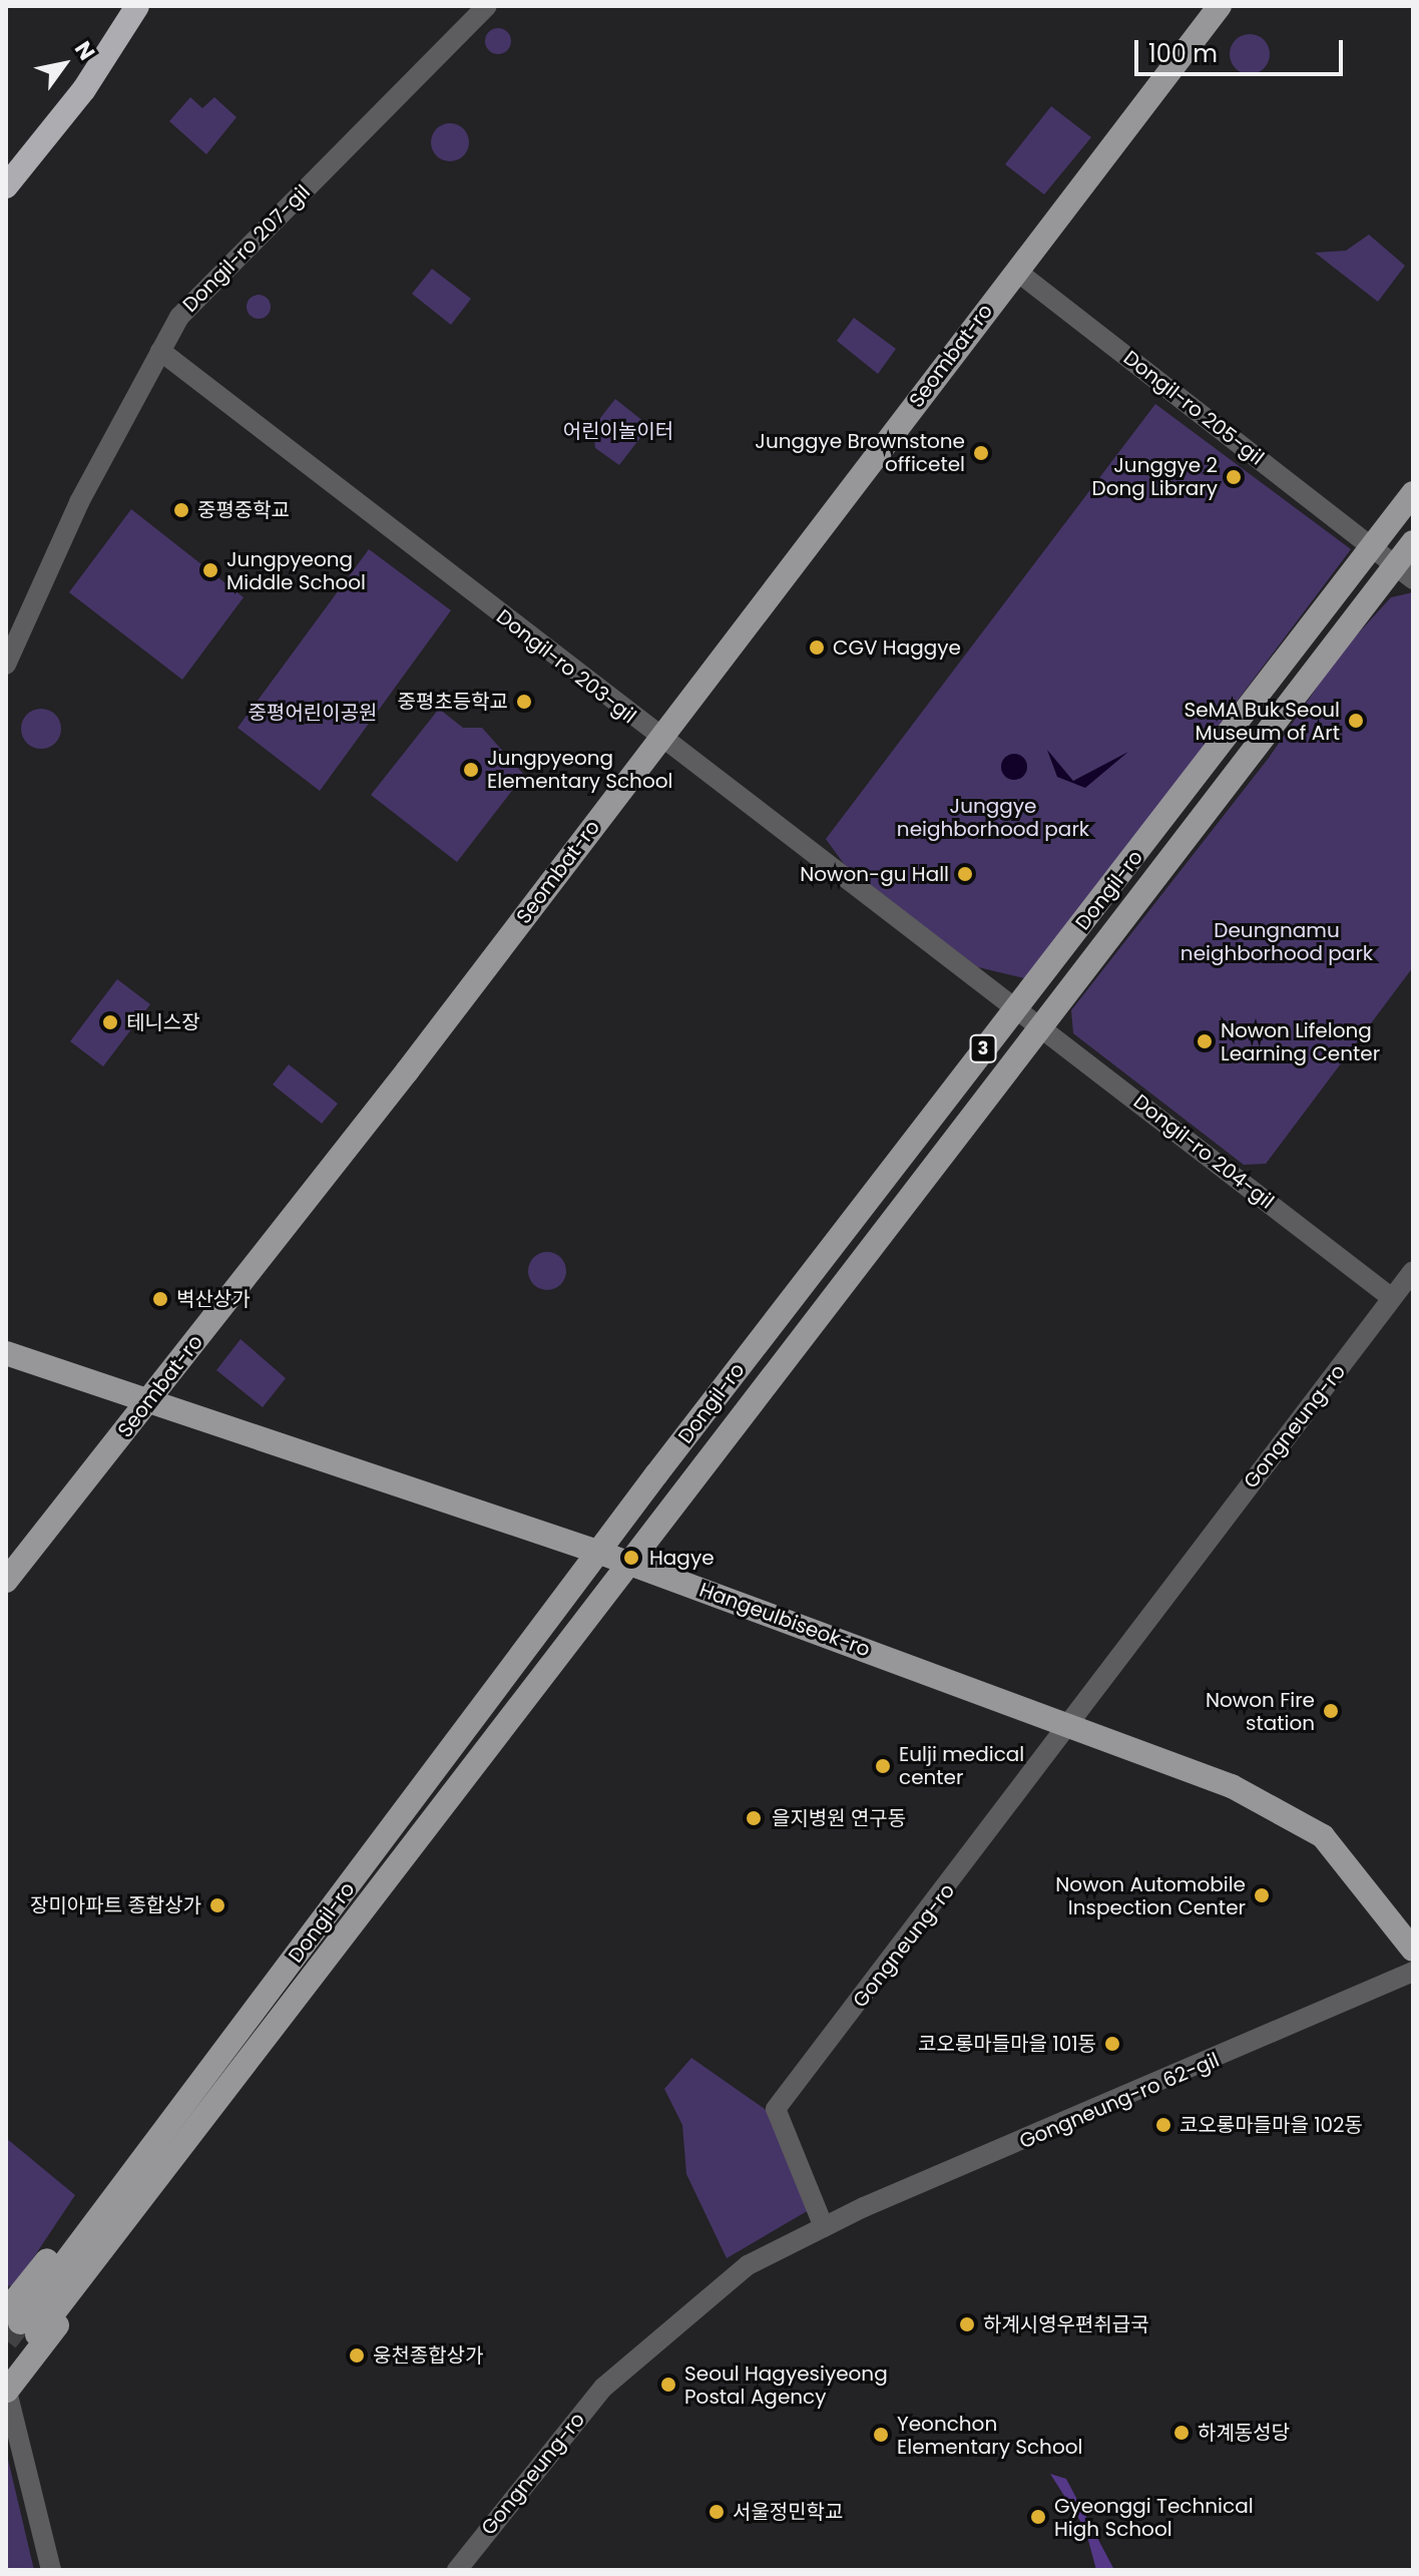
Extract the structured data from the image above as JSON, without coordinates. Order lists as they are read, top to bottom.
{
  "streets": {
    "main road": [
      "Seombat-ro",
      "Dongil-ro",
      "3",
      "Hangeulbiseok-ro"
    ],
    "street": [
      "Dongil-ro 207-gil",
      "Dongil-ro 205-gil",
      "Dongil-ro 203-gil",
      "Dongil-ro 204-gil",
      "Gongneung-ro",
      "Gongneung-ro 62-gil"
    ]
  },
  "crossings": [
    ["Dongil-ro 207-gil", "Dongil-ro 203-gil"],
    ["Seombat-ro", "Dongil-ro 205-gil"],
    ["Seombat-ro", "Dongil-ro 203-gil"],
    ["Seombat-ro", "Hangeulbiseok-ro"],
    ["Dongil-ro 205-gil", "Dongil-ro"],
    ["Dongil-ro 203-gil", "Dongil-ro"],
    ["Dongil-ro 203-gil", "Dongil-ro 204-gil"],
    ["Dongil-ro", "Dongil-ro 204-gil"],
    ["Dongil-ro", "Hangeulbiseok-ro"],
    ["Dongil-ro 204-gil", "Gongneung-ro"],
    ["Gongneung-ro", "Hangeulbiseok-ro"],
    ["Gongneung-ro", "Gongneung-ro 62-gil"]
  ],
  "parks": [
    "어린이놀이터",
    "중평어린이공원",
    "Junggye neighborhood park",
    "Deungnamu neighborhood park"
  ],
  "places": [
    "Junggye Brownstone officetel",
    "Junggye 2 Dong Library",
    "중평중학교",
    "Jungpyeong Middle School",
    "CGV Haggye",
    "중평초등학교",
    "SeMA Buk Seoul Museum of Art",
    "Jungpyeong Elementary School",
    "Nowon-gu Hall",
    "테니스장",
    "Nowon Lifelong Learning Center",
    "벽산상가",
    "Hagye",
    "Nowon Fire station",
    "Eulji medical center",
    "을지병원 연구동",
    "Nowon Automobile Inspection Center",
    "장미아파트 종합상가",
    "코오롱마들마을 101동",
    "코오롱마들마을 102동",
    "하계시영우편취급국",
    "웅천종합상가",
    "Seoul Hagyesiyeong Postal Agency",
    "하계동성당",
    "Yeonchon Elementary School",
    "서울정민학교",
    "Gyeonggi Technical High School"
  ],
  "scale_bar": "100 m",
  "north": "top right"
}
